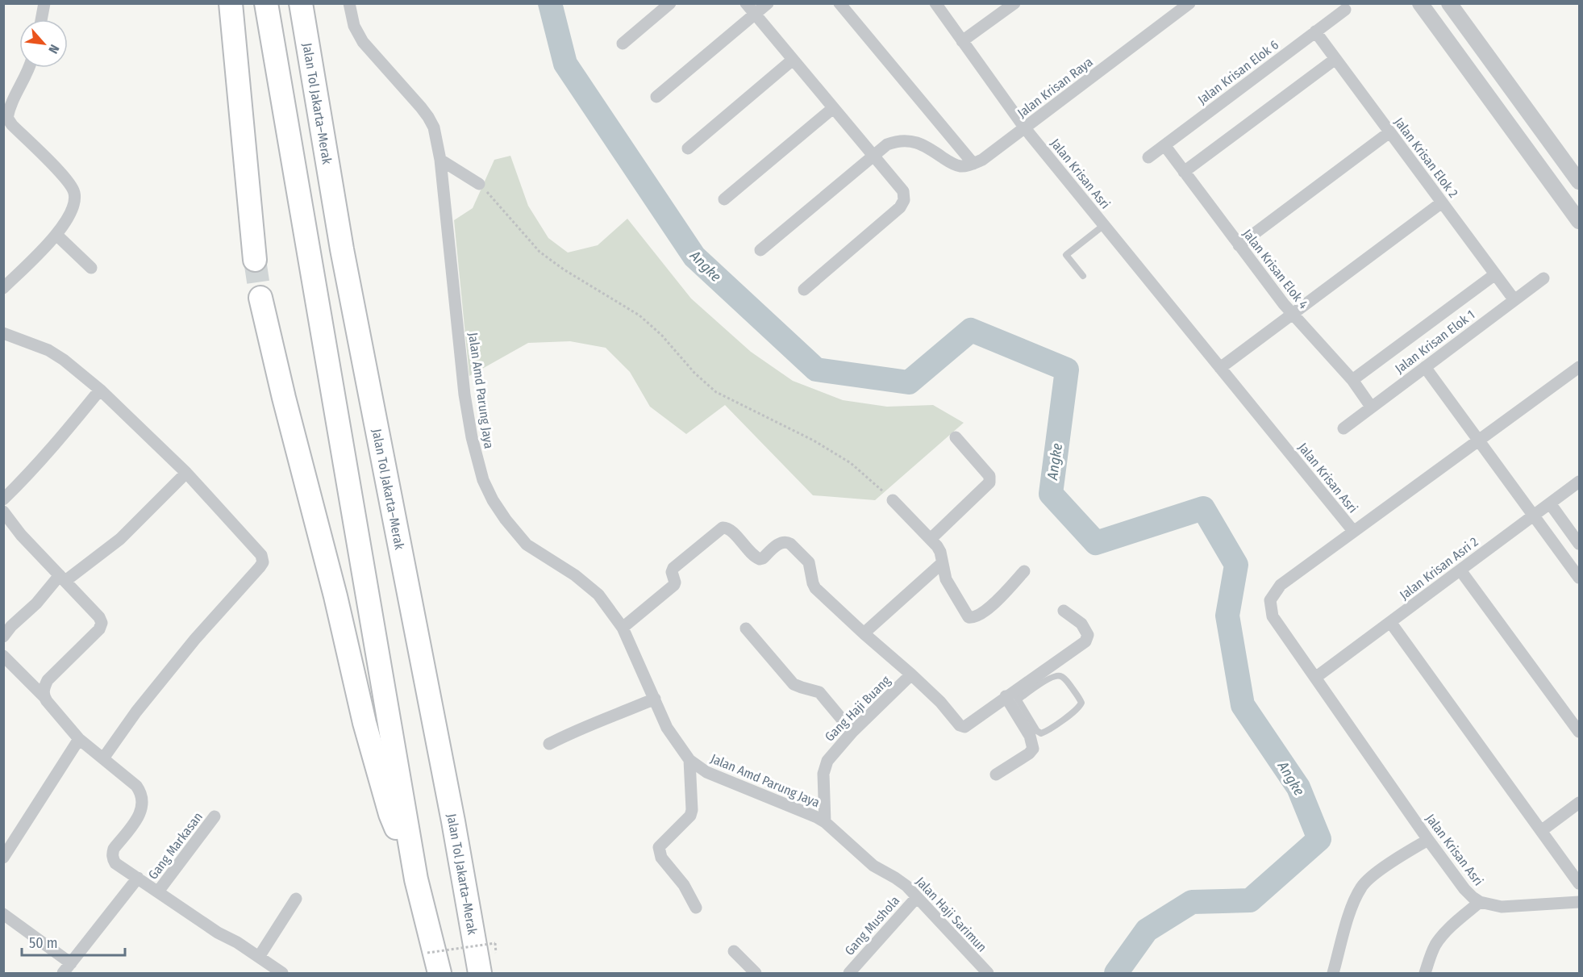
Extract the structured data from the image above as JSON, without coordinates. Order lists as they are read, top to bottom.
{
  "streets": {
    "highway": ["Jalan Tol Jakarta–Merak"],
    "street": [
      "Jalan Krisan Elok 6",
      "Jalan Krisan Raya",
      "Jalan Krisan Elok 2",
      "Jalan Krisan Asri",
      "Jalan Krisan Elok 4",
      "Jalan Krisan Elok 1",
      "Jalan Amd Parung Jaya",
      "Jalan Krisan Asri 2",
      "Gang Haji Buang",
      "Gang Markasan",
      "Jalan Haji Sarimun",
      "Gang Mushola"
    ]
  },
  "crossings": [
    ["Jalan Krisan Elok 6", "Jalan Krisan Elok 2"],
    ["Jalan Krisan Elok 6", "Jalan Krisan Elok 4"],
    ["Jalan Krisan Raya", "Jalan Krisan Asri"],
    ["Jalan Krisan Elok 2", "Jalan Krisan Elok 1"],
    ["Jalan Krisan Asri", "Jalan Krisan Asri 2"],
    ["Jalan Krisan Elok 4", "Jalan Krisan Elok 1"],
    ["Jalan Amd Parung Jaya", "Gang Haji Buang"],
    ["Jalan Amd Parung Jaya", "Jalan Haji Sarimun"],
    ["Gang Haji Buang", "Jalan Haji Sarimun"],
    ["Jalan Haji Sarimun", "Gang Mushola"]
  ],
  "water": ["Angke"],
  "scale_bar": "50 m",
  "north": "bottom right"
}
